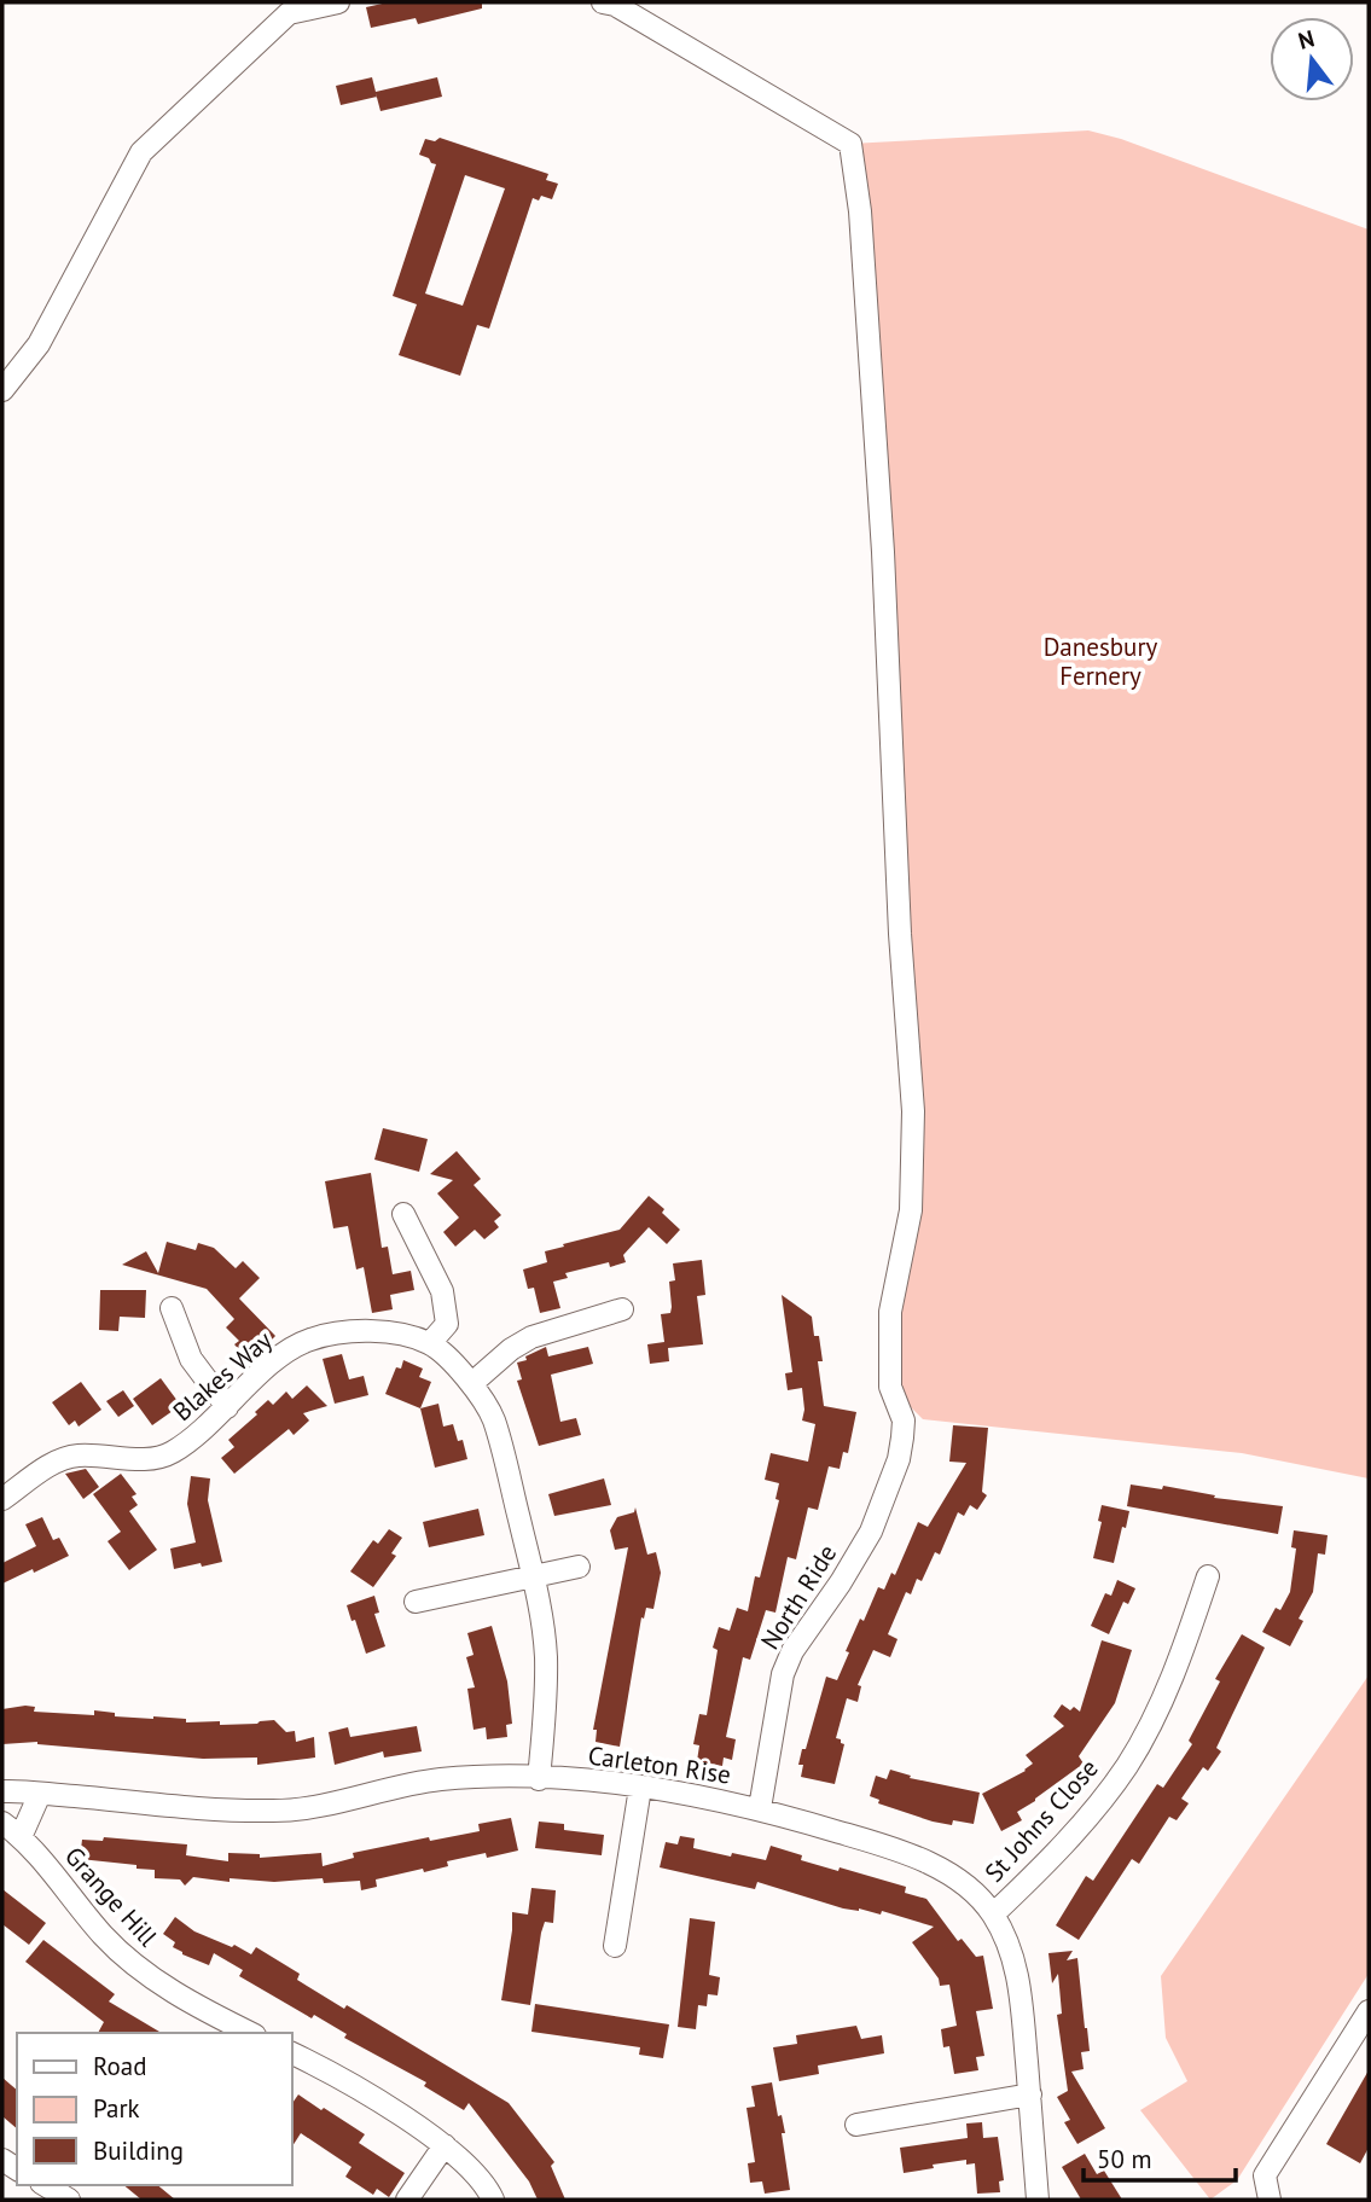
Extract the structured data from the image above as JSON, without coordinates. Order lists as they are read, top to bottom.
{
  "streets": {
    "street": [
      "Blakes Way",
      "North Ride",
      "Carleton Rise",
      "St Johns Close",
      "Grange Hill"
    ]
  },
  "crossings": [
    ["Blakes Way", "Carleton Rise"],
    ["North Ride", "Carleton Rise"],
    ["Carleton Rise", "St Johns Close"]
  ],
  "parks": ["Danesbury Fernery"],
  "legend": ["Road", "Park", "Building"],
  "scale_bar": "50 m",
  "north": "top"
}
